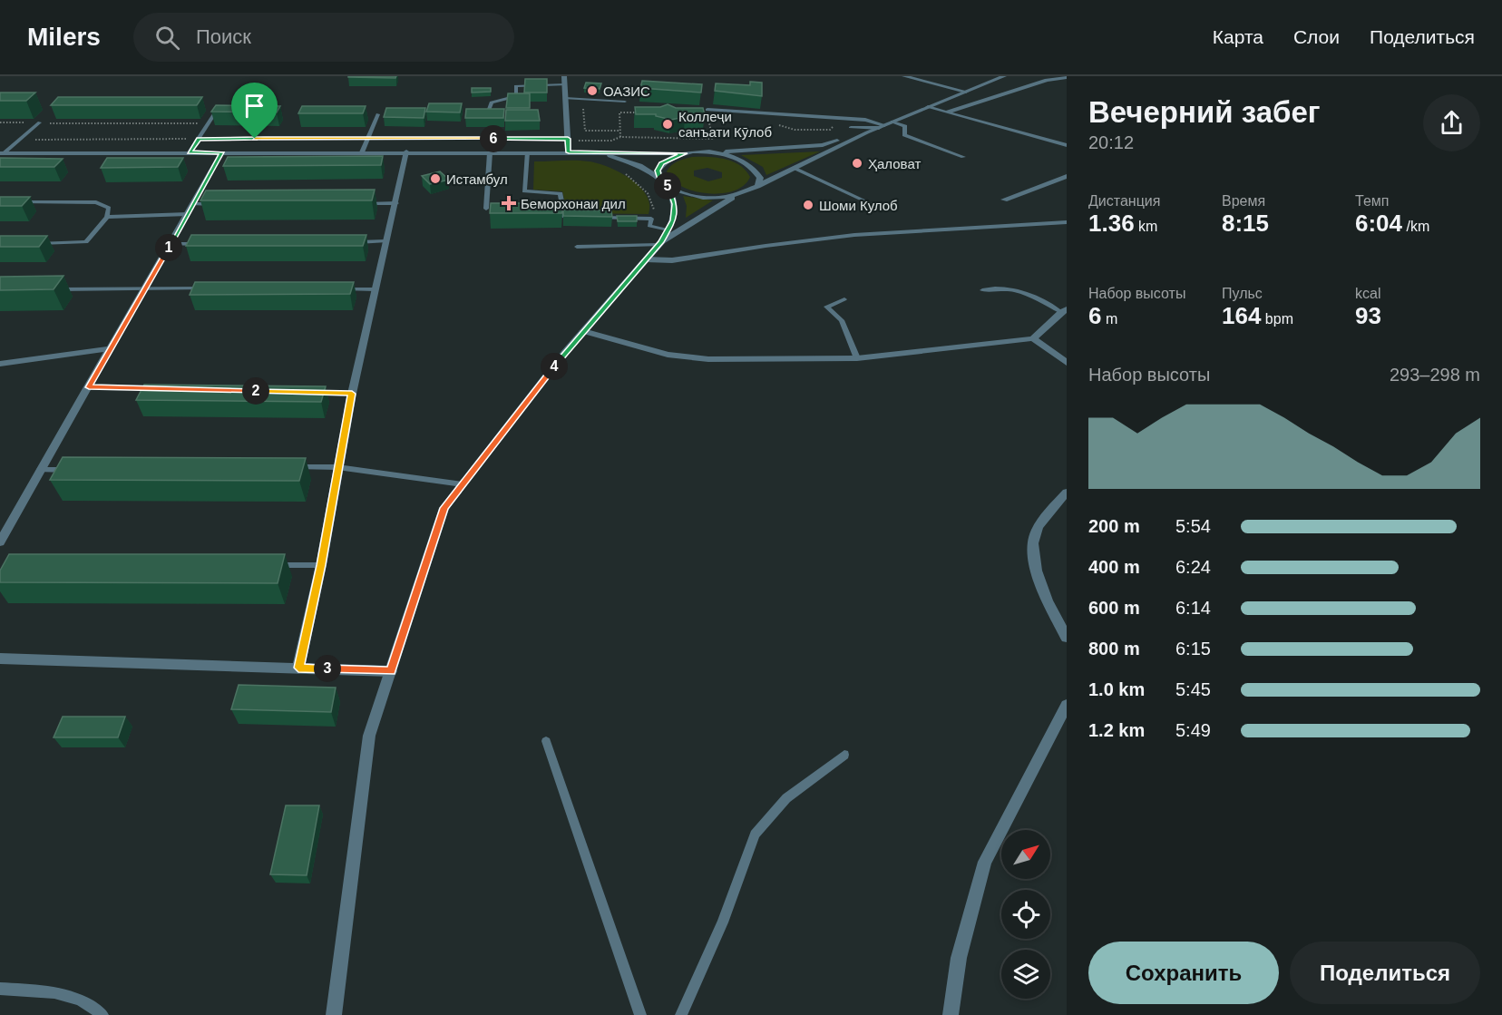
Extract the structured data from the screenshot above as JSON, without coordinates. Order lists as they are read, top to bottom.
{
  "places": {
    "other": [
      "ОАЗИС",
      "Коллеҷи санъати Кӯлоб",
      "Ҳаловат",
      "Истамбул",
      "Шоми Кулоб"
    ],
    "health": ["Беморхонаи дил"]
  },
  "north": "top right",
  "page": {
    "header": "Milers",
    "search": "Поиск",
    "nav": ["Карта", "Слои", "Поделиться"],
    "heading": ["Вечерний забег", "20:12"],
    "pins": [
      "6",
      "5",
      "1",
      "4",
      "2",
      "3"
    ],
    "stats": [
      ["Дистанция", "1.36 km"],
      ["Время", "8:15"],
      ["Темп", "6:04 /km"],
      ["Набор высоты", "6 m"],
      ["Пульс", "164 bpm"],
      ["kcal", "93"]
    ],
    "chart": ["Набор высоты", "293–298 m"],
    "list": [
      {
        "name": "200 m",
        "note": "5:54"
      },
      {
        "name": "400 m",
        "note": "6:24"
      },
      {
        "name": "600 m",
        "note": "6:14"
      },
      {
        "name": "800 m",
        "note": "6:15"
      },
      {
        "name": "1.0 km",
        "note": "5:45"
      },
      {
        "name": "1.2 km",
        "note": "5:49"
      }
    ],
    "buttons": ["Сохранить", "Поделиться"]
  }
}
